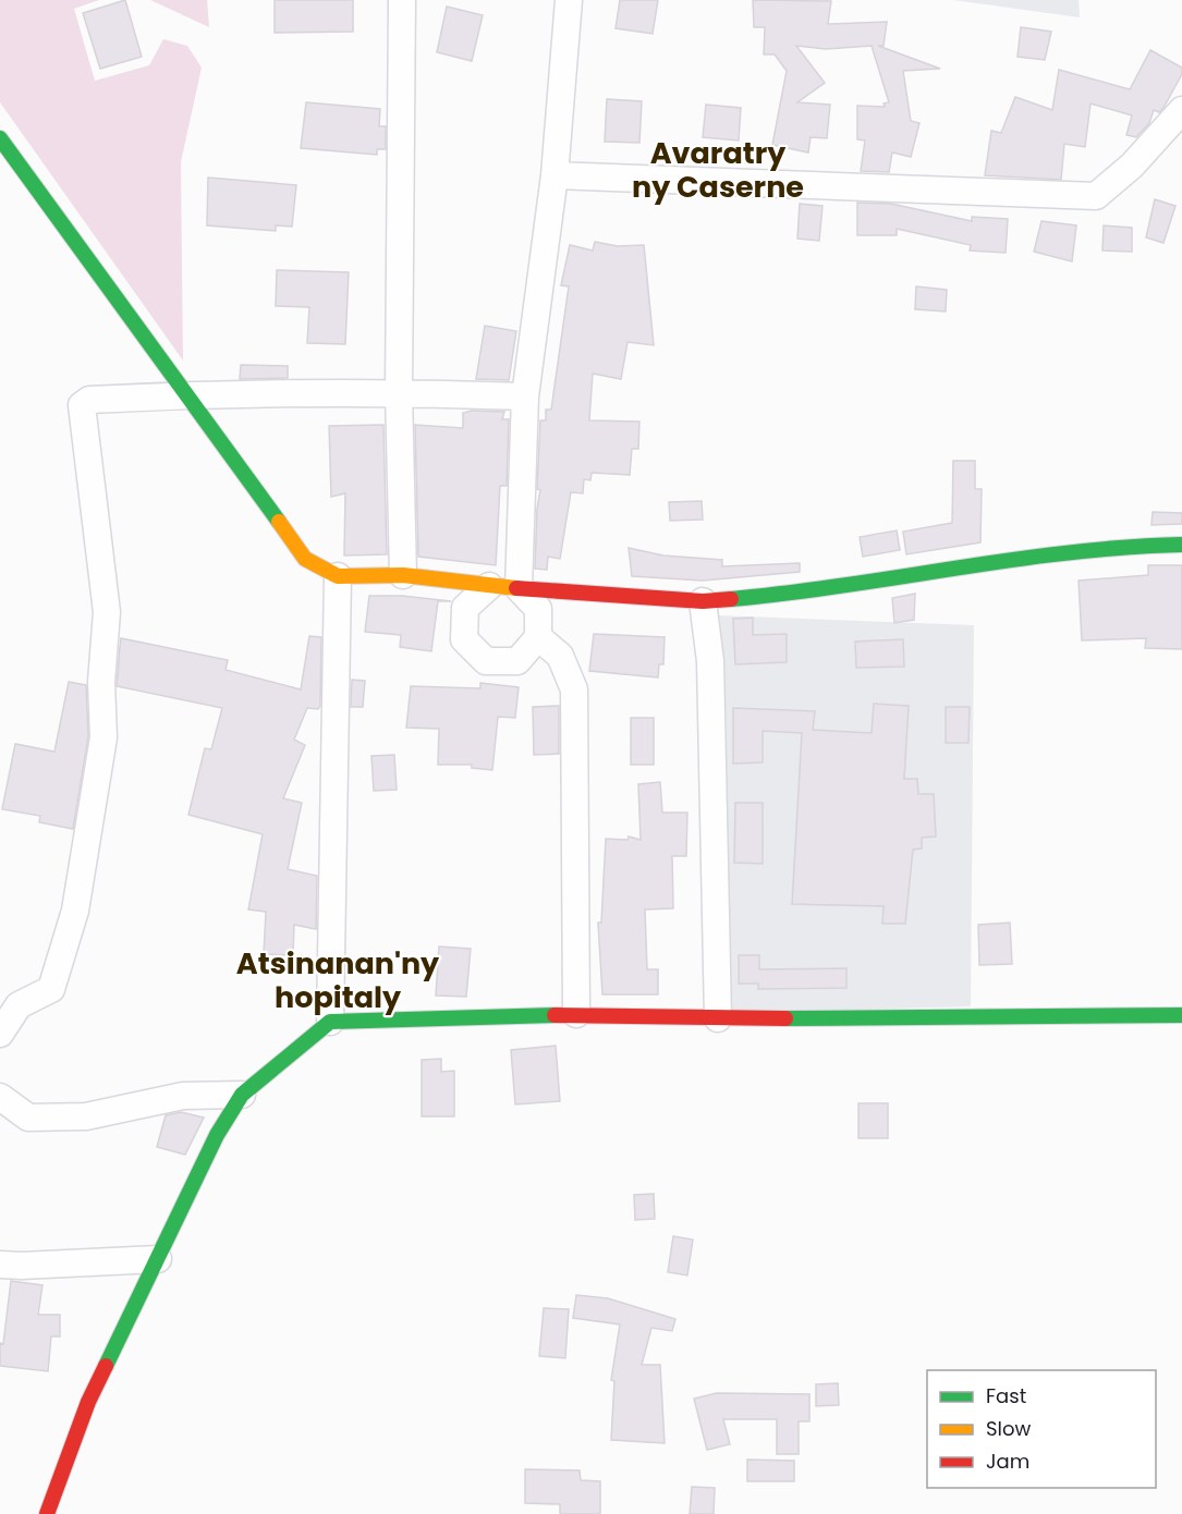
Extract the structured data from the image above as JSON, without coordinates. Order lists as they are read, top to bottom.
{
  "districts": ["Avaratry ny Caserne", "Atsinanan'ny hopitaly"],
  "legend": ["Fast", "Slow", "Jam"]
}
